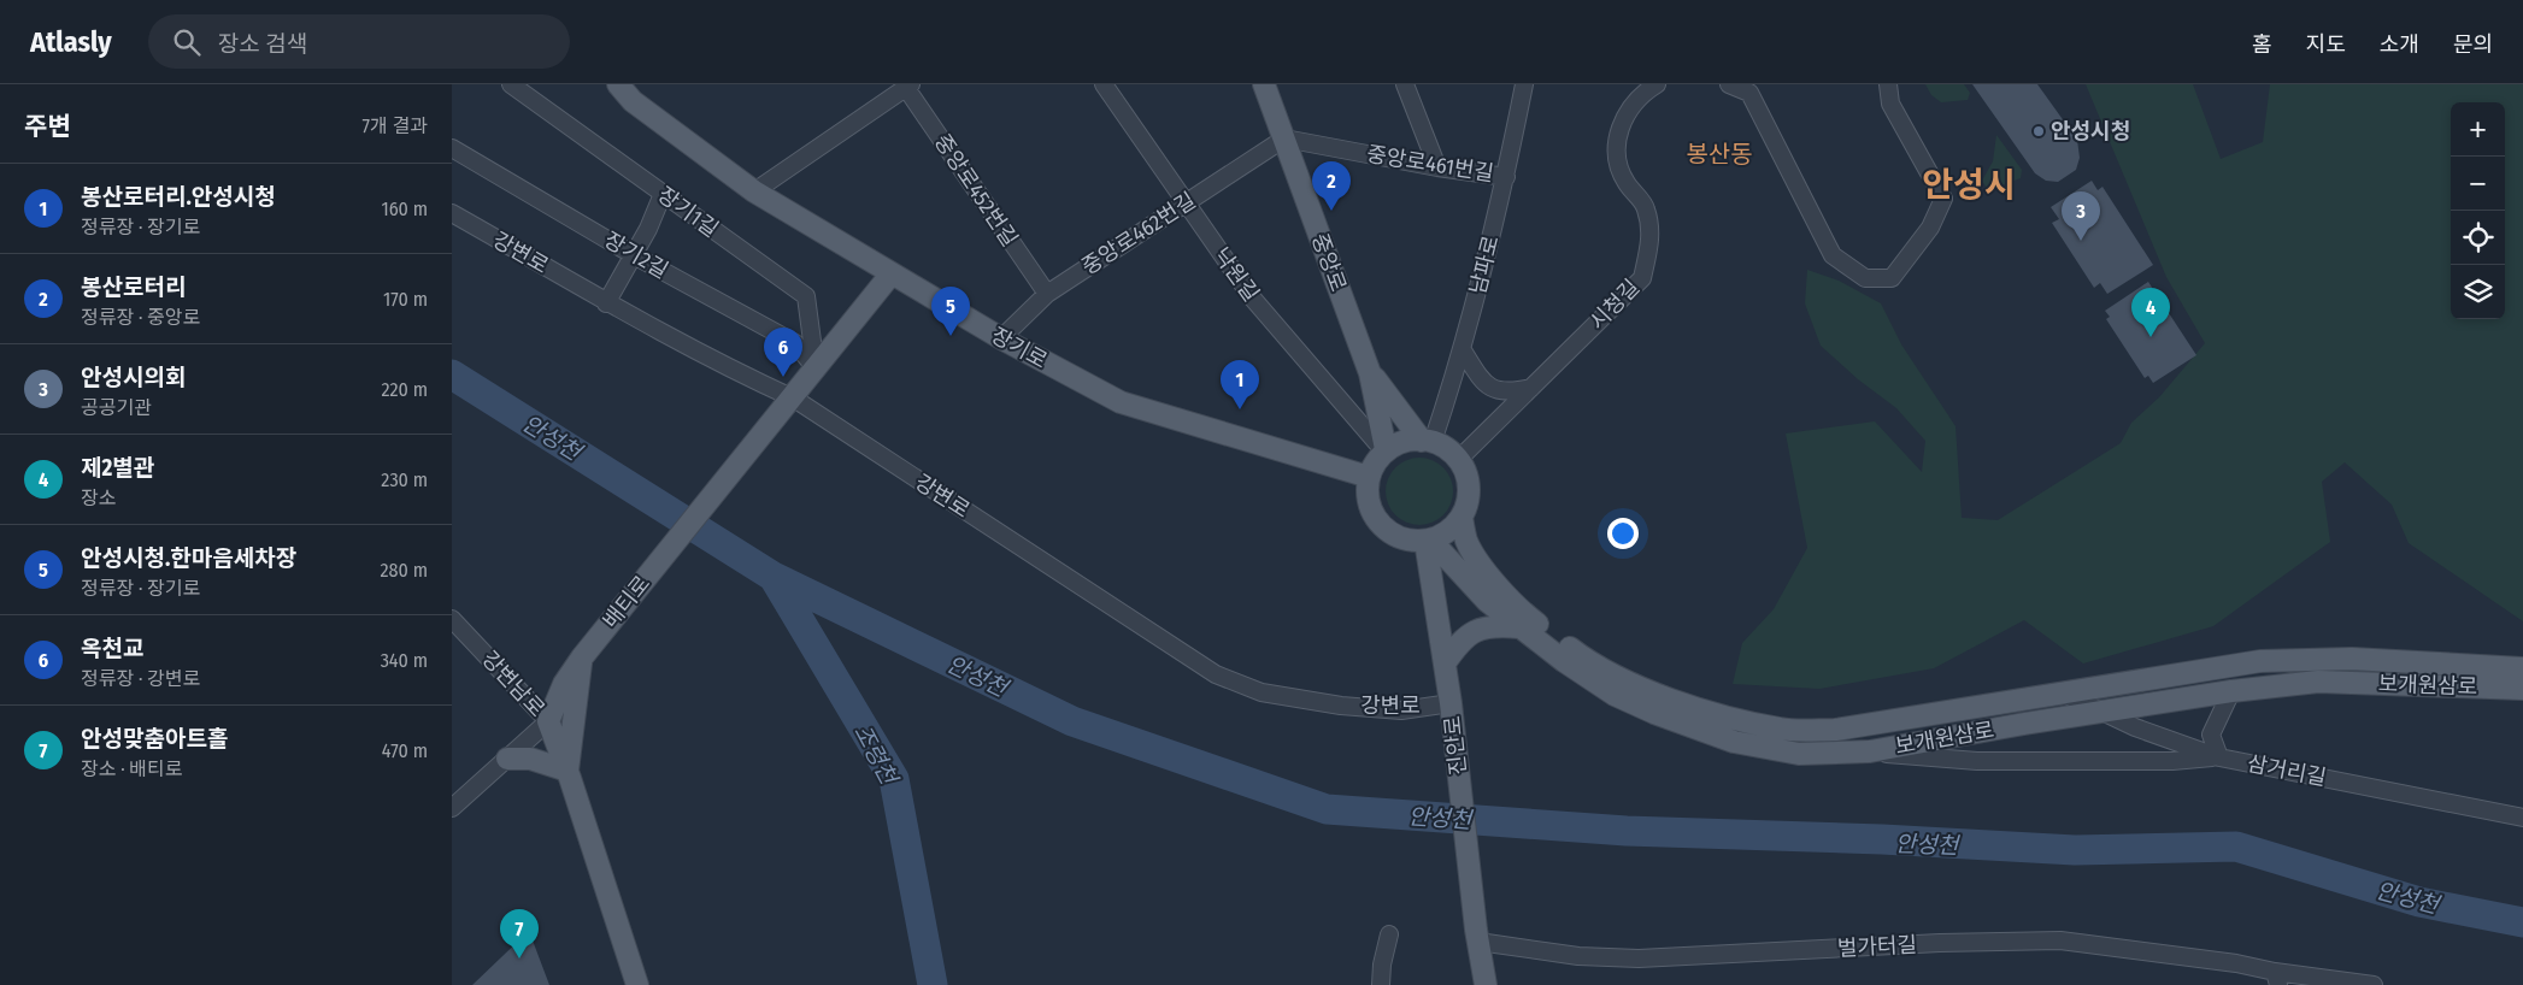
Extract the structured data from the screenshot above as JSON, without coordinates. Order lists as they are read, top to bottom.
{
  "streets": {
    "main road": [
      "중앙로",
      "장기로",
      "배티로",
      "보개원삼로",
      "진안로"
    ],
    "street": [
      "중앙로461번길",
      "중앙로452번길",
      "장기1길",
      "중앙로462번길",
      "강변로",
      "장기2길",
      "남파로",
      "낙원길",
      "시청길",
      "강변남로",
      "삼거리길",
      "벌가터길"
    ]
  },
  "crossings": [
    ["중앙로461번길", "중앙로462번길"],
    ["중앙로461번길", "중앙로"],
    ["중앙로461번길", "남파로"],
    ["중앙로452번길", "중앙로462번길"],
    ["중앙로452번길", "장기로"],
    ["장기1길", "장기2길"],
    ["장기1길", "배티로"],
    ["중앙로462번길", "중앙로"],
    ["중앙로462번길", "낙원길"],
    ["중앙로462번길", "장기로"],
    ["강변로", "배티로"],
    ["강변로", "진안로"],
    ["장기2길", "배티로"],
    ["중앙로", "남파로"],
    ["중앙로", "낙원길"],
    ["중앙로", "시청길"],
    ["중앙로", "장기로"],
    ["중앙로", "보개원삼로"],
    ["중앙로", "진안로"],
    ["남파로", "낙원길"],
    ["남파로", "시청길"],
    ["남파로", "장기로"],
    ["남파로", "보개원삼로"],
    ["남파로", "진안로"],
    ["낙원길", "시청길"],
    ["낙원길", "장기로"],
    ["낙원길", "보개원삼로"],
    ["낙원길", "진안로"],
    ["시청길", "장기로"],
    ["시청길", "보개원삼로"],
    ["시청길", "진안로"],
    ["장기로", "배티로"],
    ["장기로", "보개원삼로"],
    ["장기로", "진안로"],
    ["배티로", "강변남로"],
    ["보개원삼로", "진안로"],
    ["보개원삼로", "삼거리길"],
    ["진안로", "벌가터길"]
  ],
  "districts": ["봉산동", "안성시"],
  "water": ["안성천", "조령천"],
  "places": ["안성시청"],
  "page": {
    "header": "Atlasly",
    "search": "장소 검색",
    "nav": [
      "홈",
      "지도",
      "소개",
      "문의"
    ],
    "heading": ["주변", "7개 결과"],
    "map_buttons": ["+", "−"],
    "pins": [
      "2",
      "3",
      "5",
      "4",
      "6",
      "1",
      "7"
    ],
    "list": [
      {
        "mark": "1",
        "name": "봉산로터리.안성시청",
        "note": "정류장 · 장기로",
        "value": "160 m"
      },
      {
        "mark": "2",
        "name": "봉산로터리",
        "note": "정류장 · 중앙로",
        "value": "170 m"
      },
      {
        "mark": "3",
        "name": "안성시의회",
        "note": "공공기관",
        "value": "220 m"
      },
      {
        "mark": "4",
        "name": "제2별관",
        "note": "장소",
        "value": "230 m"
      },
      {
        "mark": "5",
        "name": "안성시청.한마음세차장",
        "note": "정류장 · 장기로",
        "value": "280 m"
      },
      {
        "mark": "6",
        "name": "옥천교",
        "note": "정류장 · 강변로",
        "value": "340 m"
      },
      {
        "mark": "7",
        "name": "안성맞춤아트홀",
        "note": "장소 · 배티로",
        "value": "470 m"
      }
    ]
  }
}
